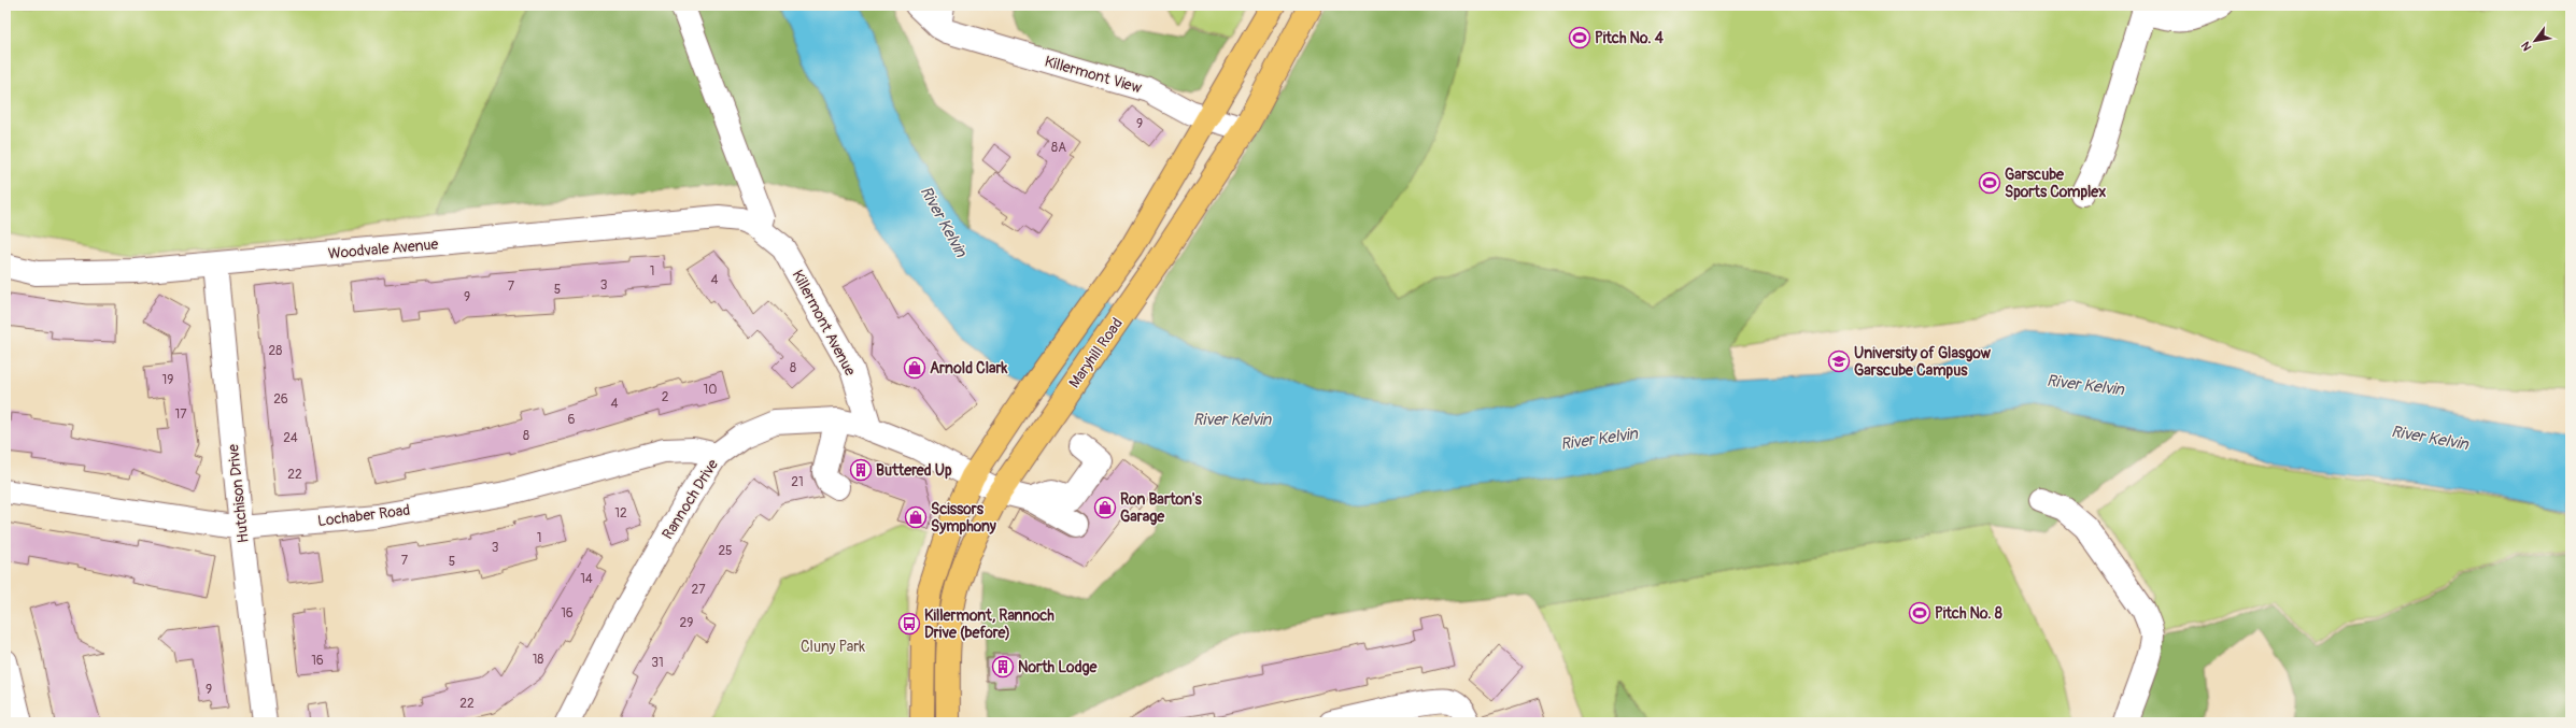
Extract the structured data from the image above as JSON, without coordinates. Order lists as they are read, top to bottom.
{
  "streets": {
    "main road": ["Maryhill Road"],
    "street": [
      "Killermont View",
      "Woodvale Avenue",
      "Killermont Avenue",
      "Hutchison Drive",
      "Rannoch Drive",
      "Lochaber Road"
    ]
  },
  "crossings": [
    ["Killermont View", "Maryhill Road"],
    ["Woodvale Avenue", "Killermont Avenue"],
    ["Woodvale Avenue", "Hutchison Drive"],
    ["Killermont Avenue", "Rannoch Drive"],
    ["Maryhill Road", "Rannoch Drive"],
    ["Hutchison Drive", "Lochaber Road"],
    ["Rannoch Drive", "Lochaber Road"]
  ],
  "water": ["River Kelvin"],
  "parks": ["Cluny Park"],
  "places": {
    "sports": ["Pitch No. 4", "Garscube Sports Complex", "Pitch No. 8"],
    "school or university": ["University of Glasgow Garscube Campus"],
    "shop": ["Arnold Clark", "Ron Barton's Garage", "Scissors Symphony"],
    "building": ["Buttered Up", "North Lodge"],
    "bus stop": ["Killermont, Rannoch Drive (before)"]
  },
  "house_numbers": [
    "9",
    "8A",
    "1",
    "4",
    "3",
    "7",
    "5",
    "9",
    "28",
    "8",
    "19",
    "10",
    "2",
    "26",
    "4",
    "17",
    "6",
    "8",
    "24",
    "22",
    "21",
    "12",
    "1",
    "3",
    "25",
    "7",
    "5",
    "14",
    "27",
    "16",
    "29",
    "18",
    "16",
    "31",
    "9",
    "22"
  ],
  "north": "bottom left"
}
